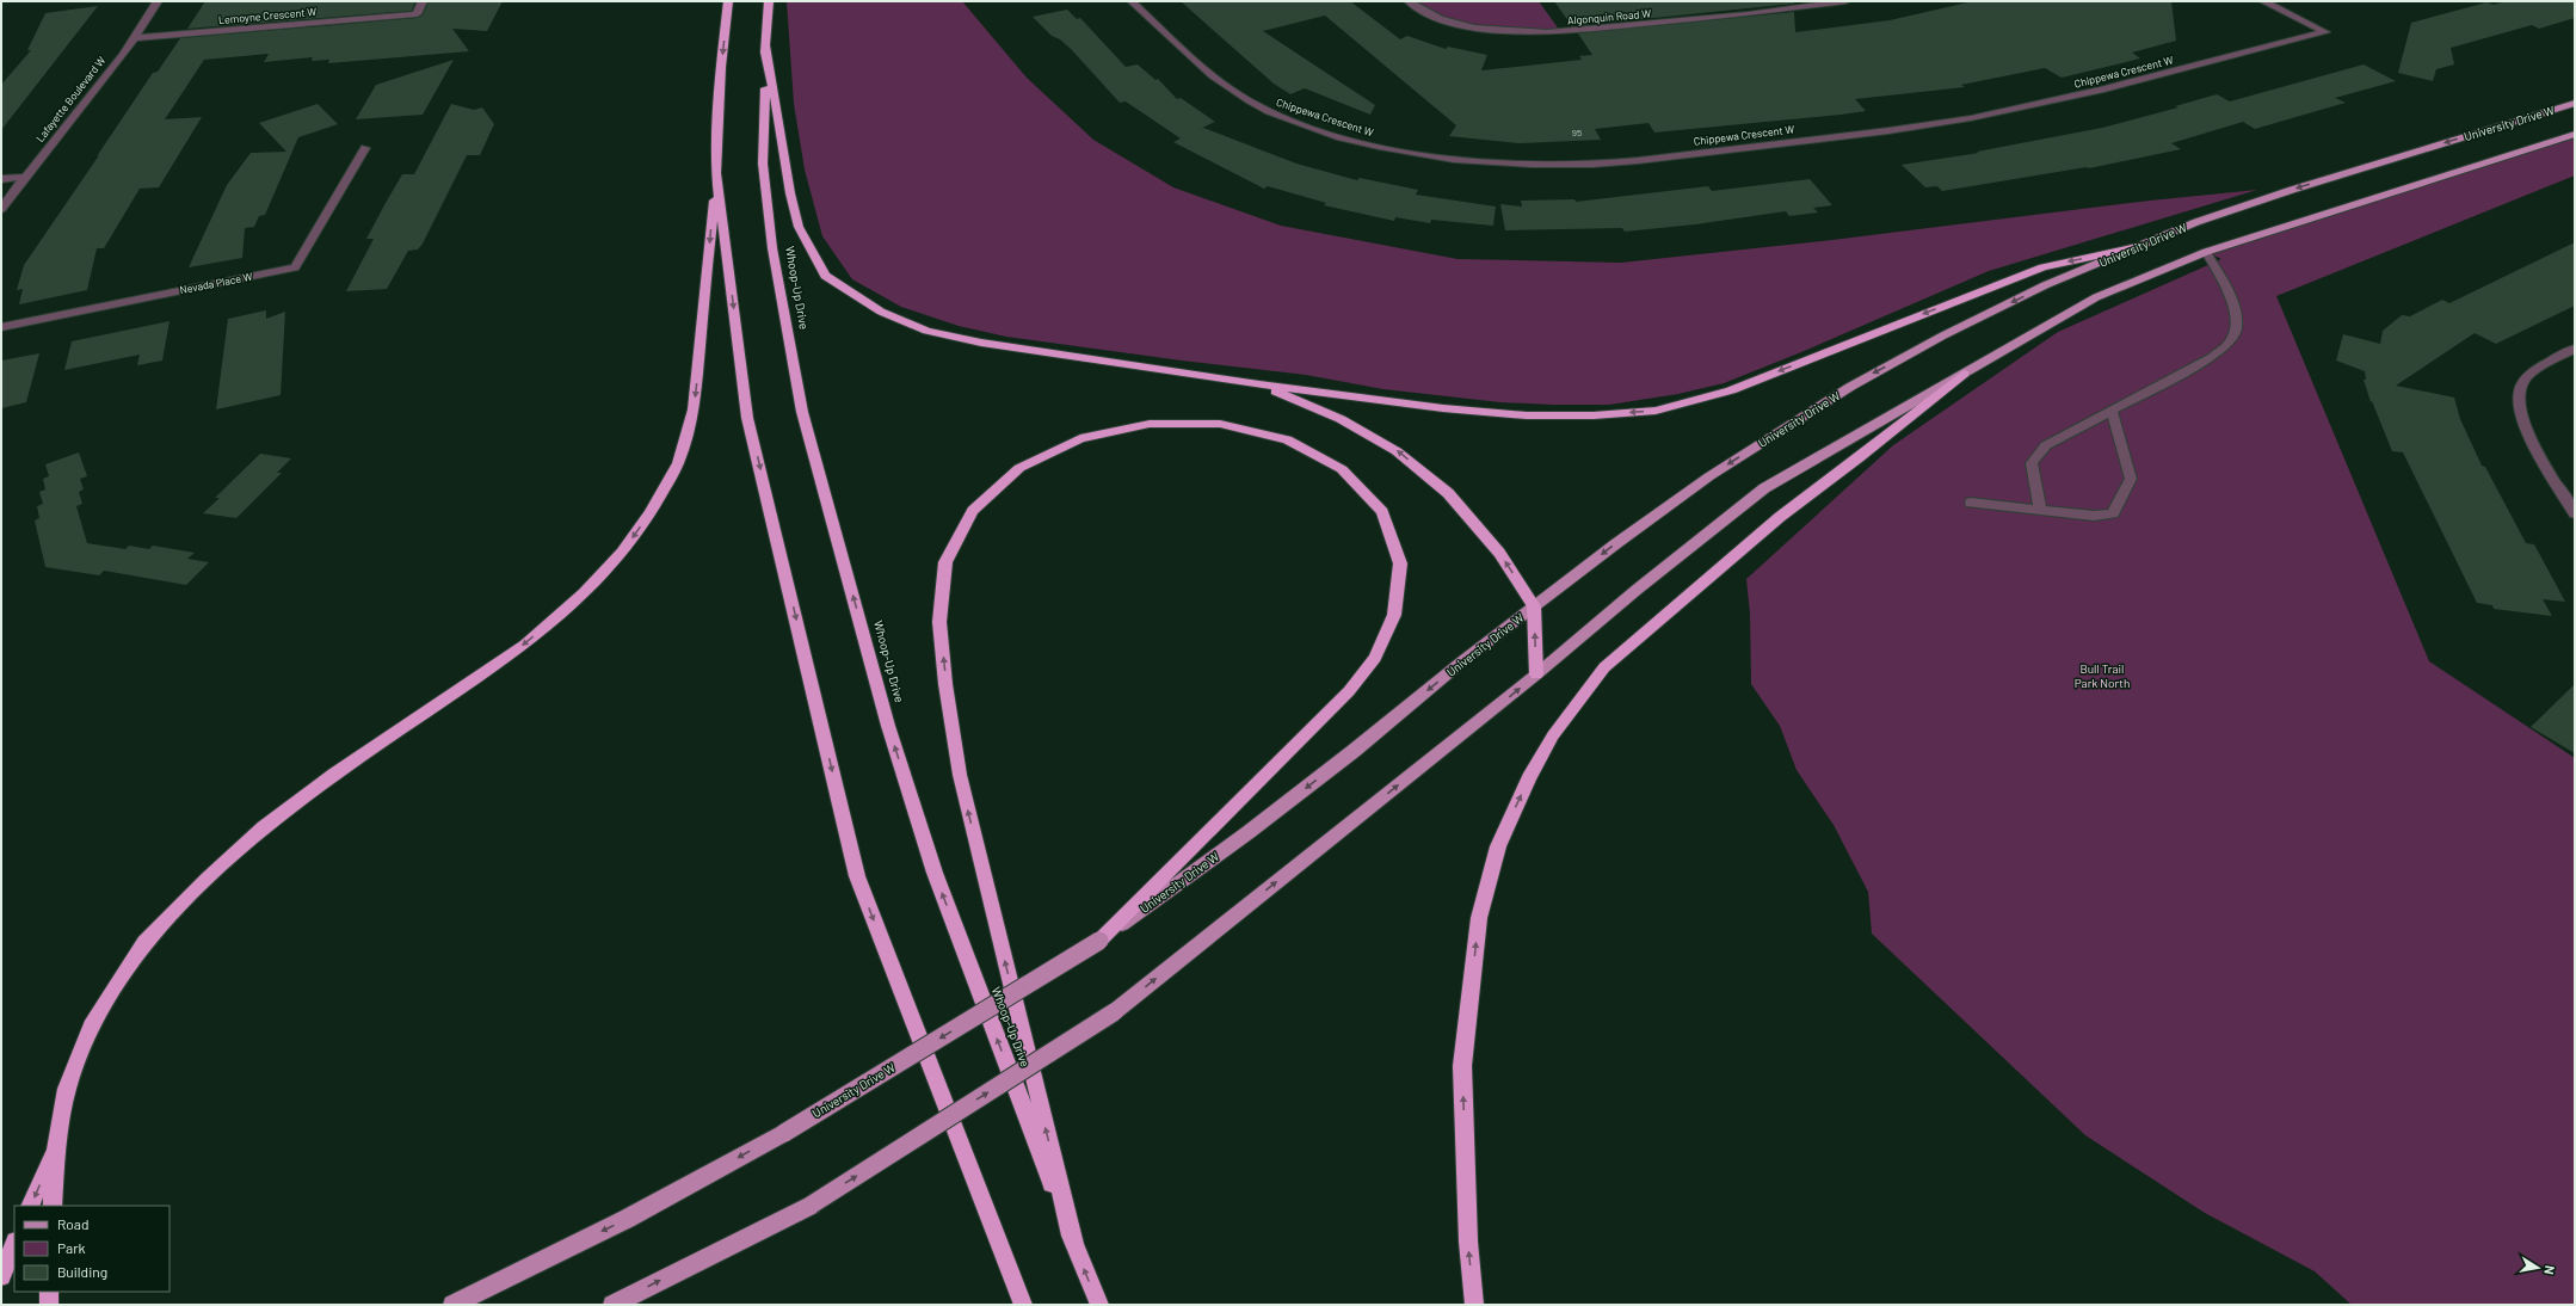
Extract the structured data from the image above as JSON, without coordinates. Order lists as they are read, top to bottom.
{
  "streets": {
    "highway": ["Whoop-Up Drive"],
    "main road": ["University Drive W"],
    "street": [
      "Lemoyne Crescent W",
      "Algonquin Road W",
      "Chippewa Crescent W",
      "Lafayette Boulevard W",
      "Nevada Place W"
    ]
  },
  "crossings": [
    ["Lemoyne Crescent W", "Lafayette Boulevard W"]
  ],
  "parks": ["Bull Trail Park North"],
  "house_numbers": ["95"],
  "legend": ["Road", "Park", "Building"],
  "north": "right"
}
